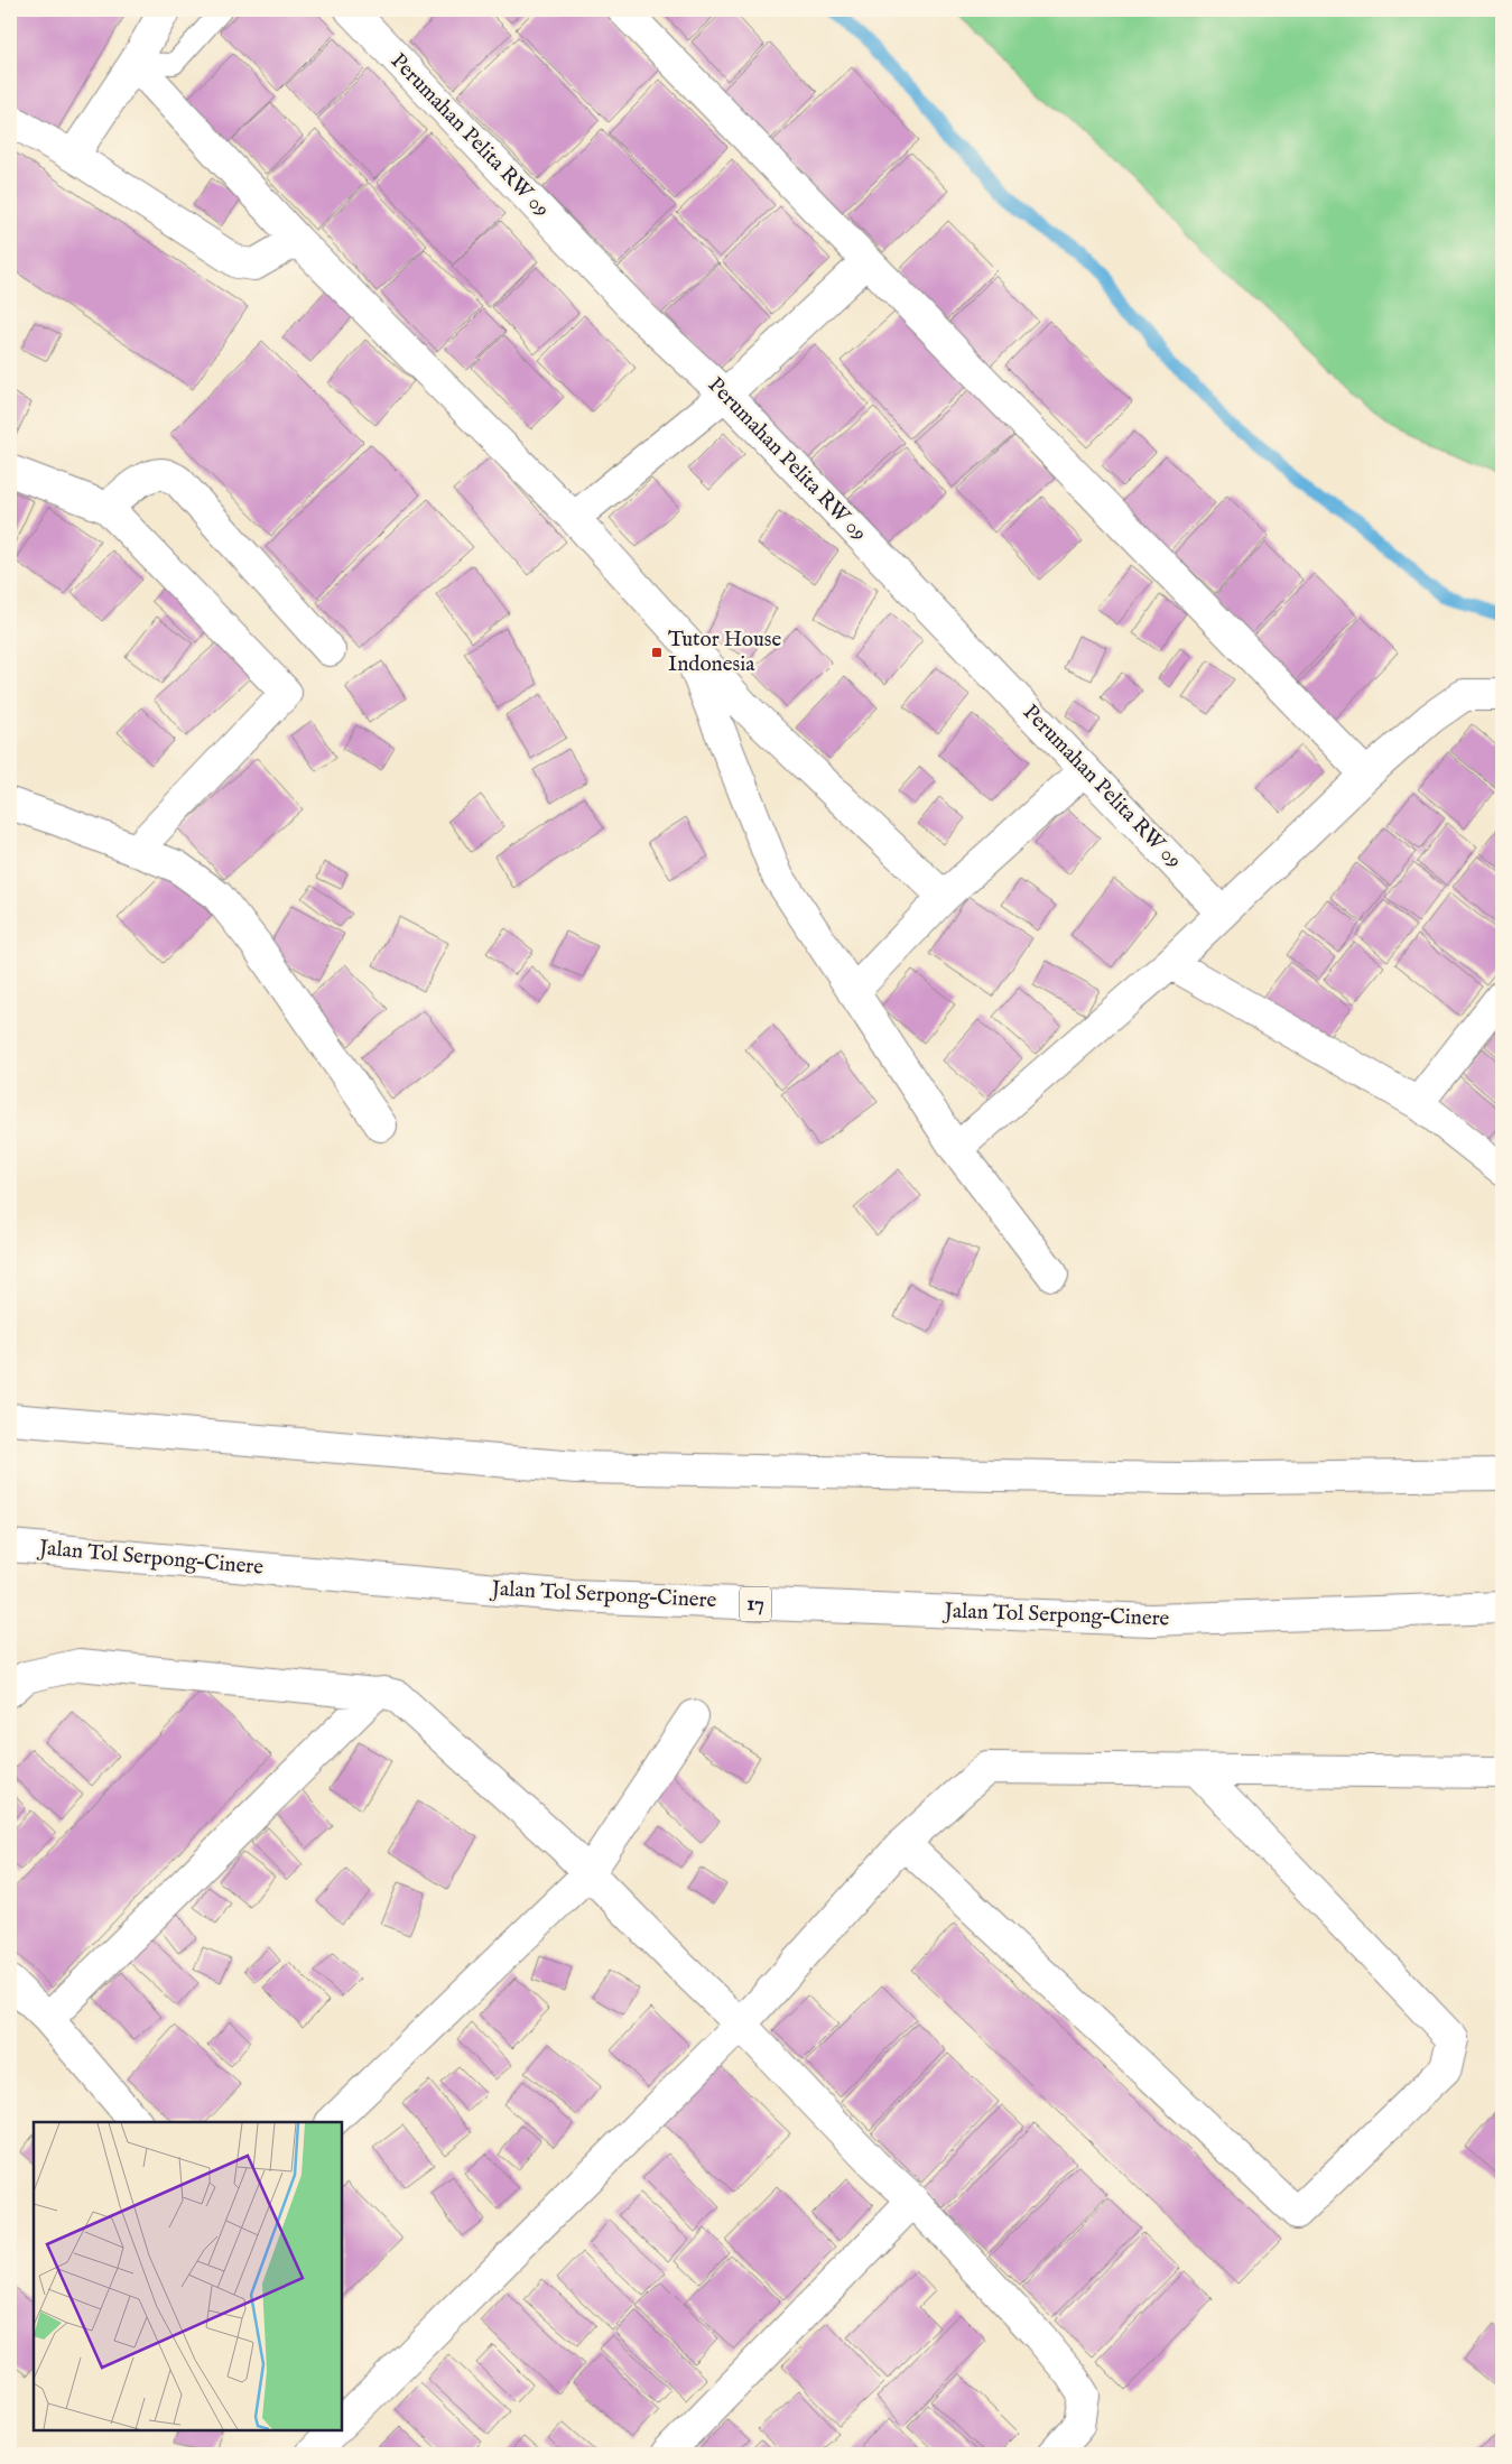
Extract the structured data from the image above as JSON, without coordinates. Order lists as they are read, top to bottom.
{
  "streets": {
    "main road": ["Perumahan Pelita RW 09", "Jalan Tol Serpong–Cinere", "17"]
  },
  "places": {
    "transit": ["Tutor House Indonesia"]
  }
}
